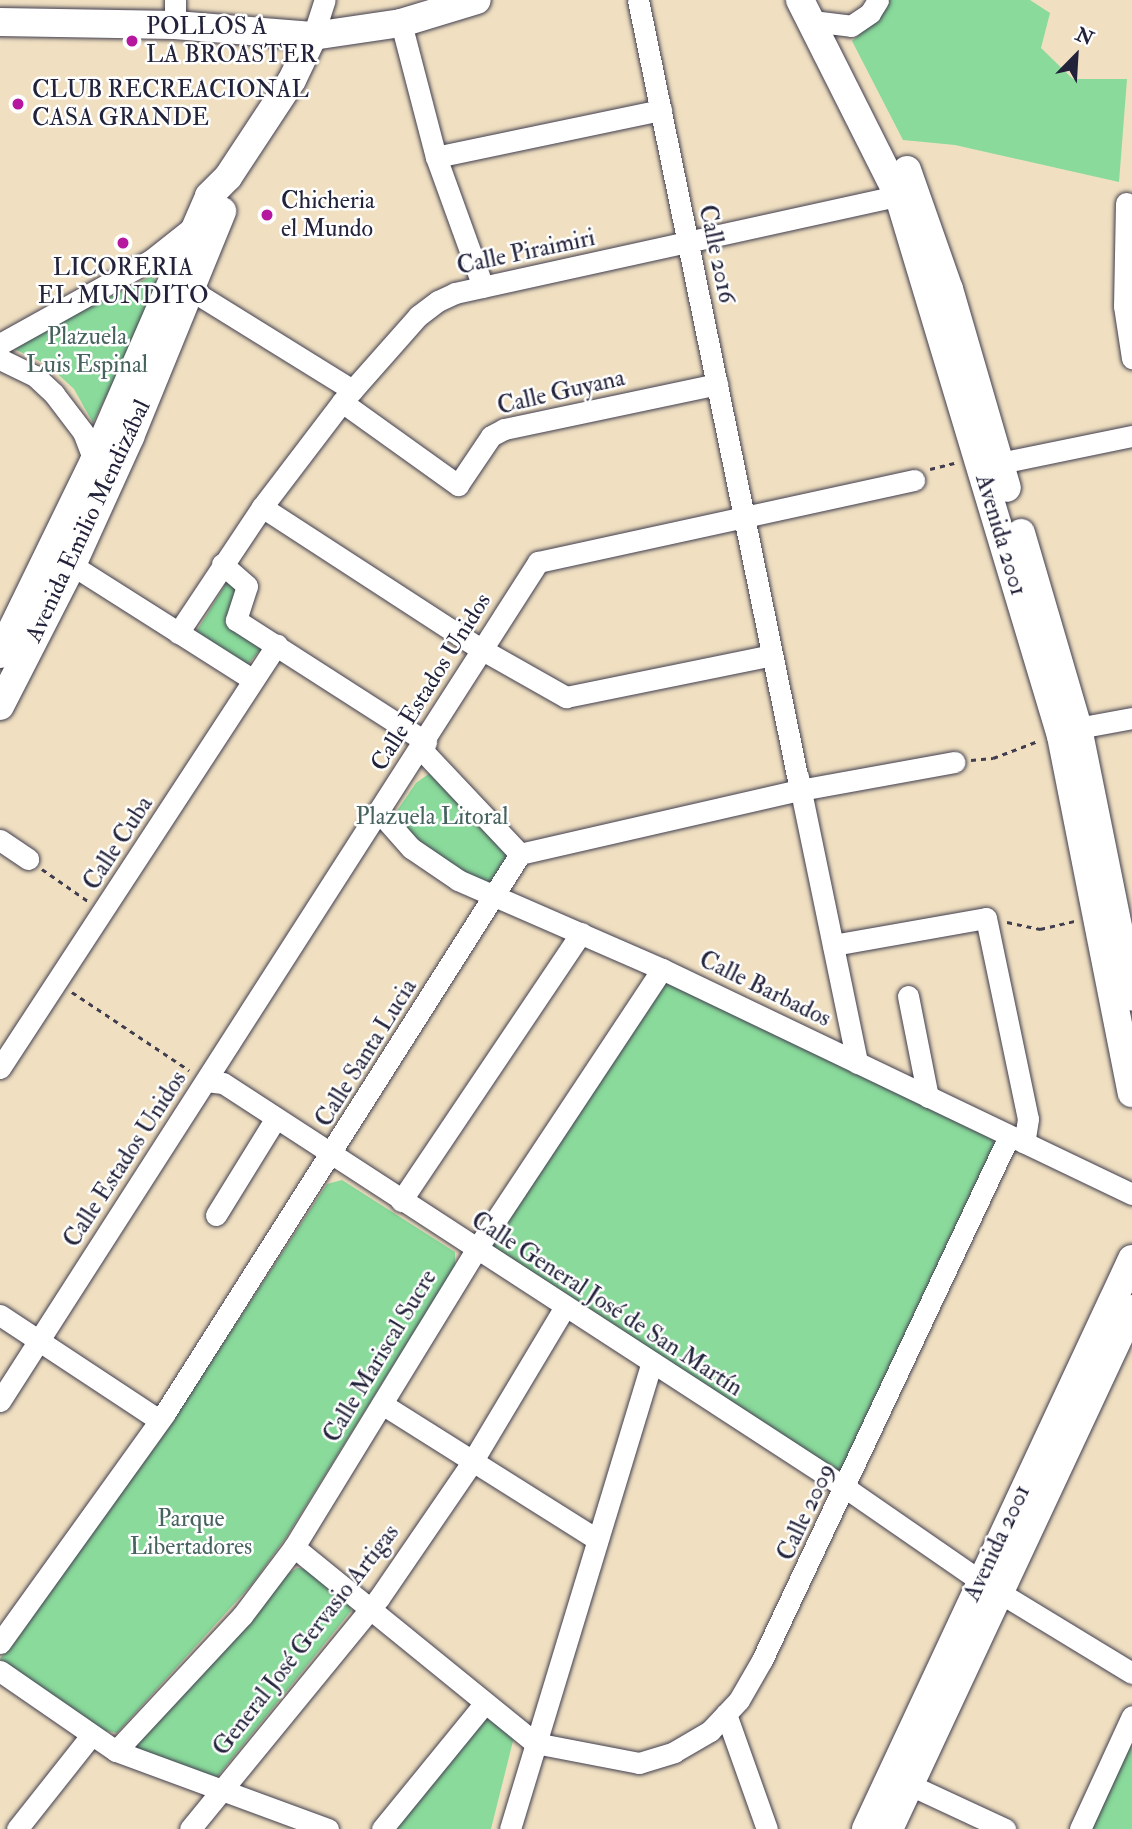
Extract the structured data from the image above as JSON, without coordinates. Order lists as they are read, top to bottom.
{
  "streets": {
    "main road": ["Avenida Emilio Mendizábal", "Avenida 2001"],
    "street": [
      "Calle Piraimiri",
      "Calle 2016",
      "Calle Guyana",
      "Calle Estados Unidos",
      "Calle Cuba",
      "Calle Barbados",
      "Calle Santa Lucia",
      "Calle General José de San Martín",
      "Calle Mariscal Sucre",
      "Calle 2009",
      "General José Gervasio Artigas"
    ]
  },
  "crossings": [
    ["Calle Piraimiri", "Calle 2016"],
    ["Calle Piraimiri", "Calle Guyana"],
    ["Calle Piraimiri", "Avenida 2001"],
    ["Calle 2016", "Calle Guyana"],
    ["Calle 2016", "Calle Estados Unidos"],
    ["Calle 2016", "Calle Barbados"],
    ["Calle Guyana", "Avenida Emilio Mendizábal"],
    ["Avenida 2001", "Calle General José de San Martín"],
    ["Calle Estados Unidos", "Calle Barbados"],
    ["Calle Estados Unidos", "Calle General José de San Martín"],
    ["Calle Barbados", "Calle Santa Lucia"],
    ["Calle Barbados", "Calle Mariscal Sucre"],
    ["Calle Barbados", "Calle 2009"],
    ["Calle Santa Lucia", "Calle General José de San Martín"],
    ["Calle General José de San Martín", "Calle Mariscal Sucre"],
    ["Calle General José de San Martín", "Calle 2009"],
    ["Calle General José de San Martín", "General José Gervasio Artigas"]
  ],
  "parks": ["Plazuela Luis Espinal", "Plazuela Litoral", "Parque Libertadores"],
  "places": [
    "POLLOS A LA BROASTER",
    "CLUB RECREACIONAL CASA GRANDE",
    "Chicheria el Mundo",
    "LICORERIA EL MUNDITO"
  ],
  "north": "top right"
}
